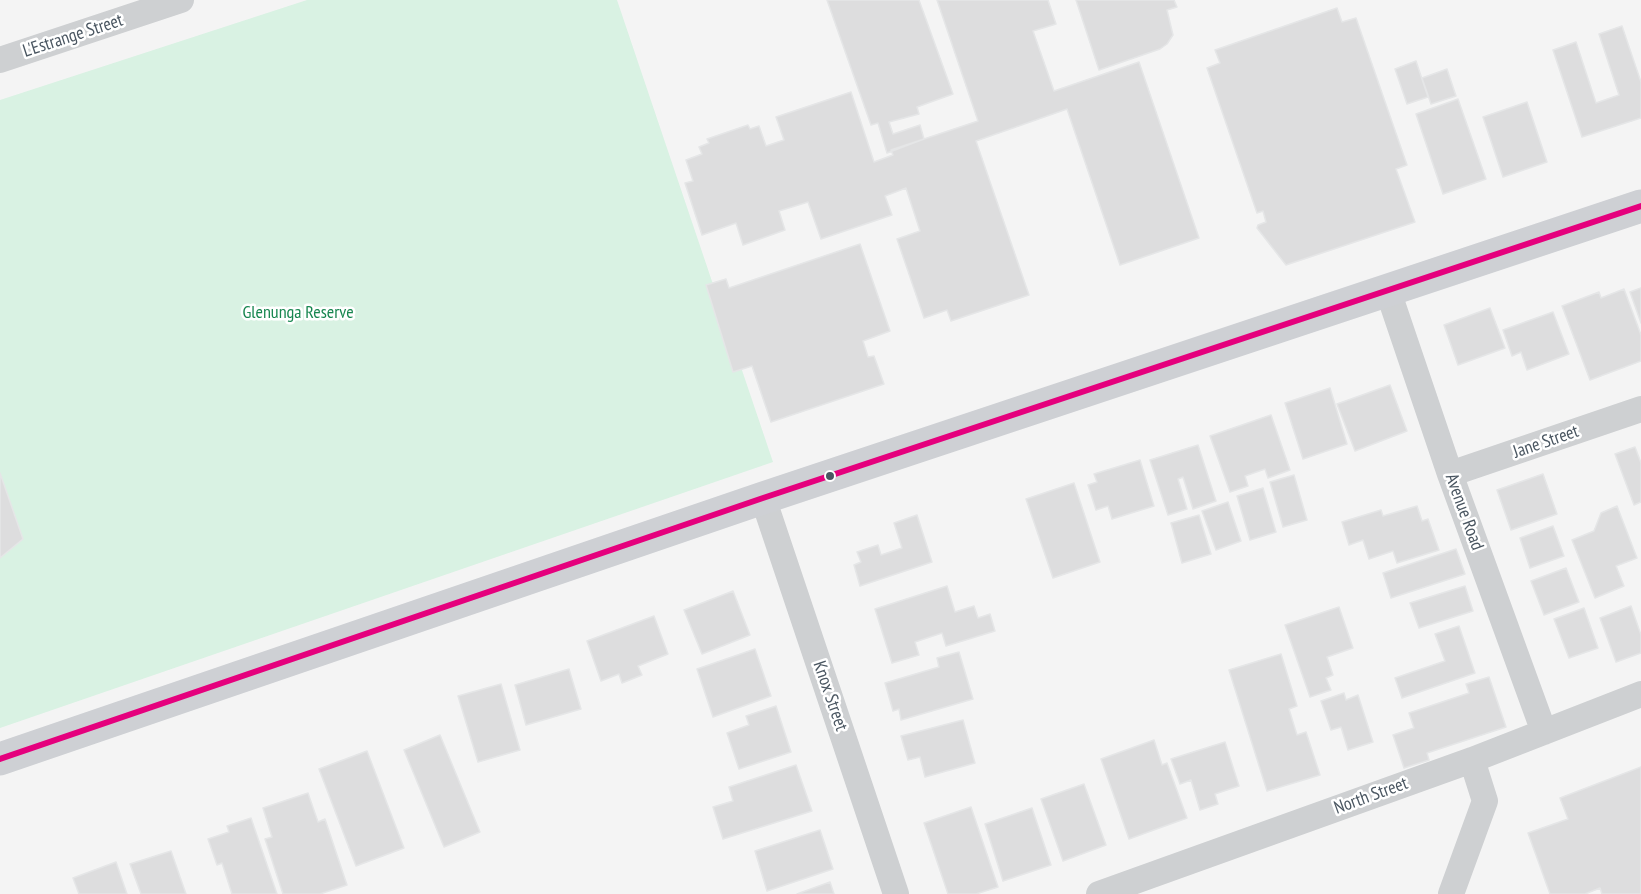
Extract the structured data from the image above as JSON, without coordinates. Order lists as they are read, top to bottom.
{
  "streets": {
    "street": [
      "L'Estrange Street",
      "Jane Street",
      "Avenue Road",
      "Knox Street",
      "North Street"
    ]
  },
  "crossings": [
    ["Jane Street", "Avenue Road"],
    ["Avenue Road", "North Street"]
  ],
  "parks": ["Glenunga Reserve"]
}
